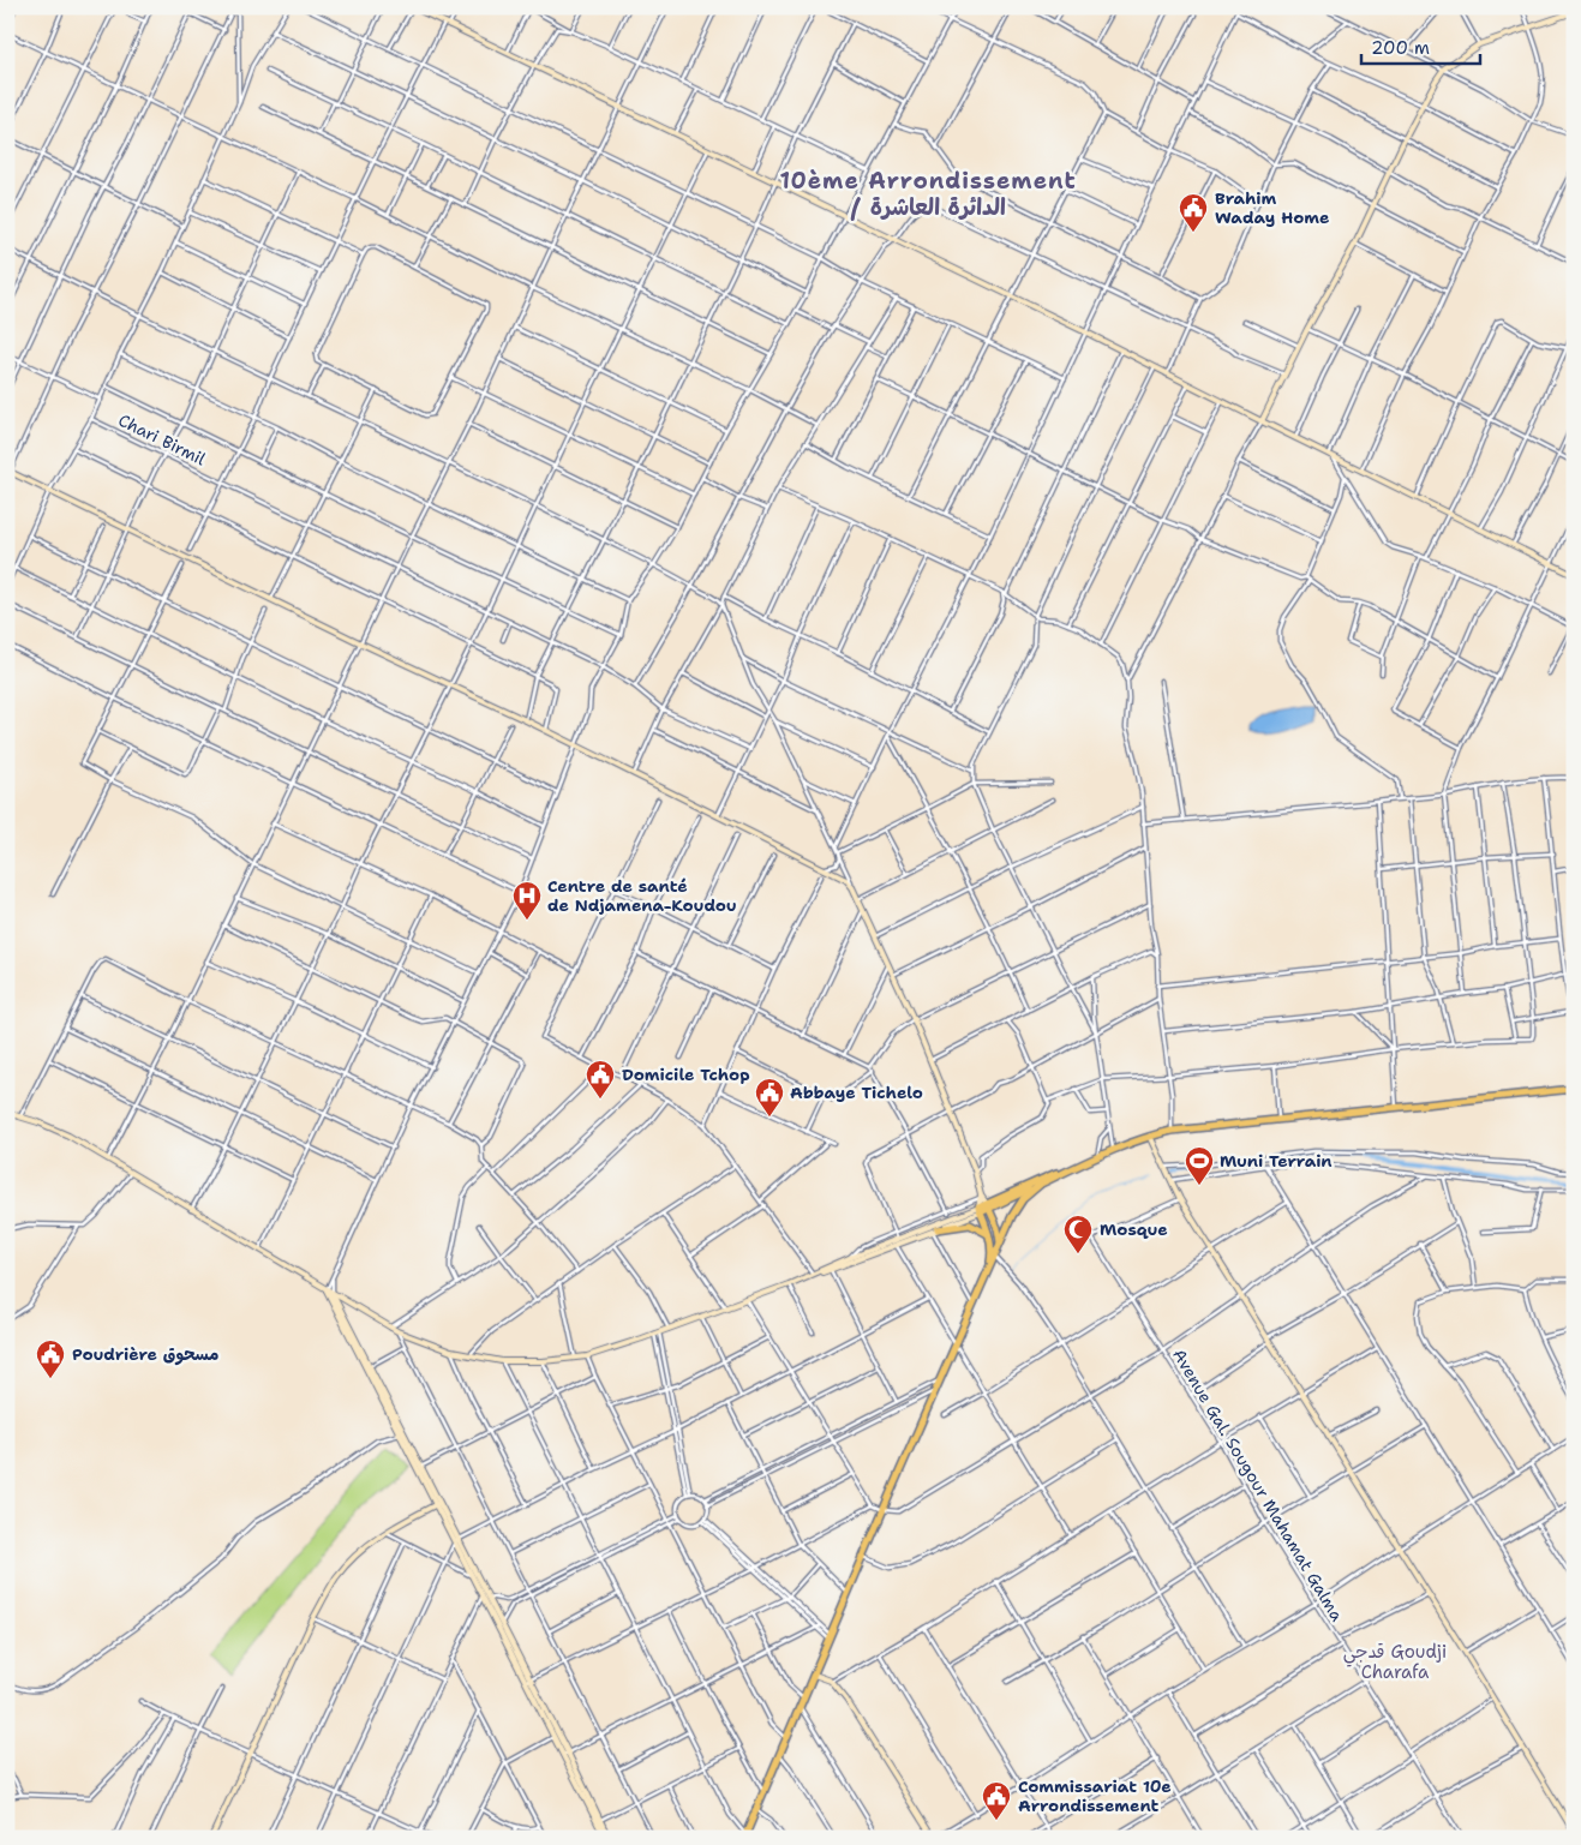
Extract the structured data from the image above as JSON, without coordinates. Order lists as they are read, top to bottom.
{
  "streets": {
    "street": ["Chari Birmil", "Avenue Gal. Sougour Mahamat Galma"]
  },
  "districts": ["10ème Arrondissement / الدائرة العاشرة", "قدجي Goudji Charafa"],
  "places": {
    "public building": [
      "Brahim Waday Home",
      "Domicile Tchop",
      "Abbaye Tichelo",
      "Poudrière مسحوق",
      "Commissariat 10e Arrondissement"
    ],
    "hospital": ["Centre de santé de Ndjamena-Koudou"],
    "sports": ["Muni Terrain"],
    "mosque": ["Mosque"]
  },
  "scale_bar": "200 m"
}
